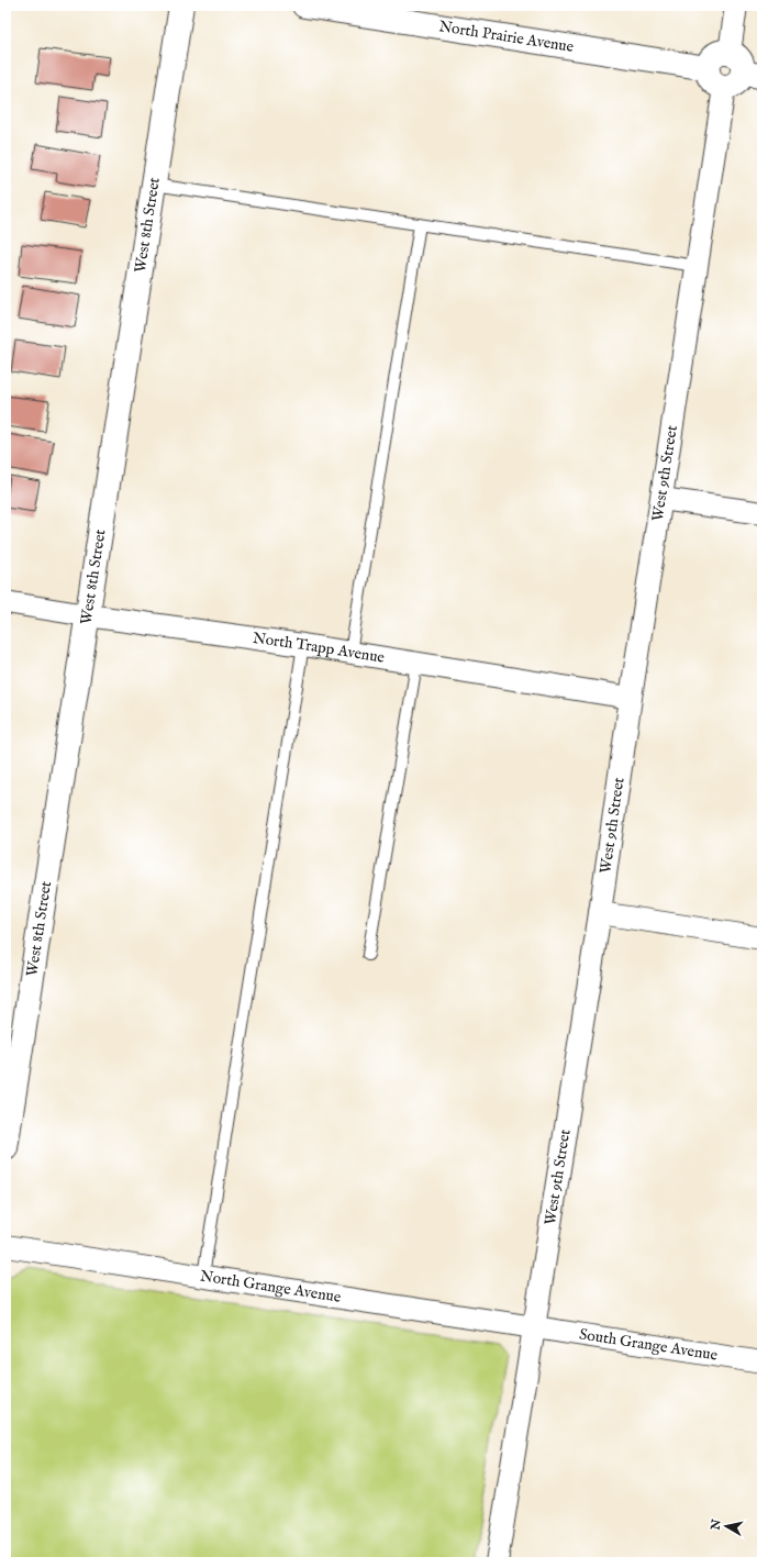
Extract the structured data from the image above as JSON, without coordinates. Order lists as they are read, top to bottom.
{
  "streets": {
    "street": [
      "North Prairie Avenue",
      "West 8th Street",
      "West 9th Street",
      "North Trapp Avenue",
      "North Grange Avenue",
      "South Grange Avenue"
    ]
  },
  "crossings": [
    ["West 8th Street", "North Trapp Avenue"],
    ["West 9th Street", "North Trapp Avenue"],
    ["West 9th Street", "North Grange Avenue"],
    ["West 9th Street", "South Grange Avenue"],
    ["North Grange Avenue", "South Grange Avenue"]
  ],
  "north": "left"
}
